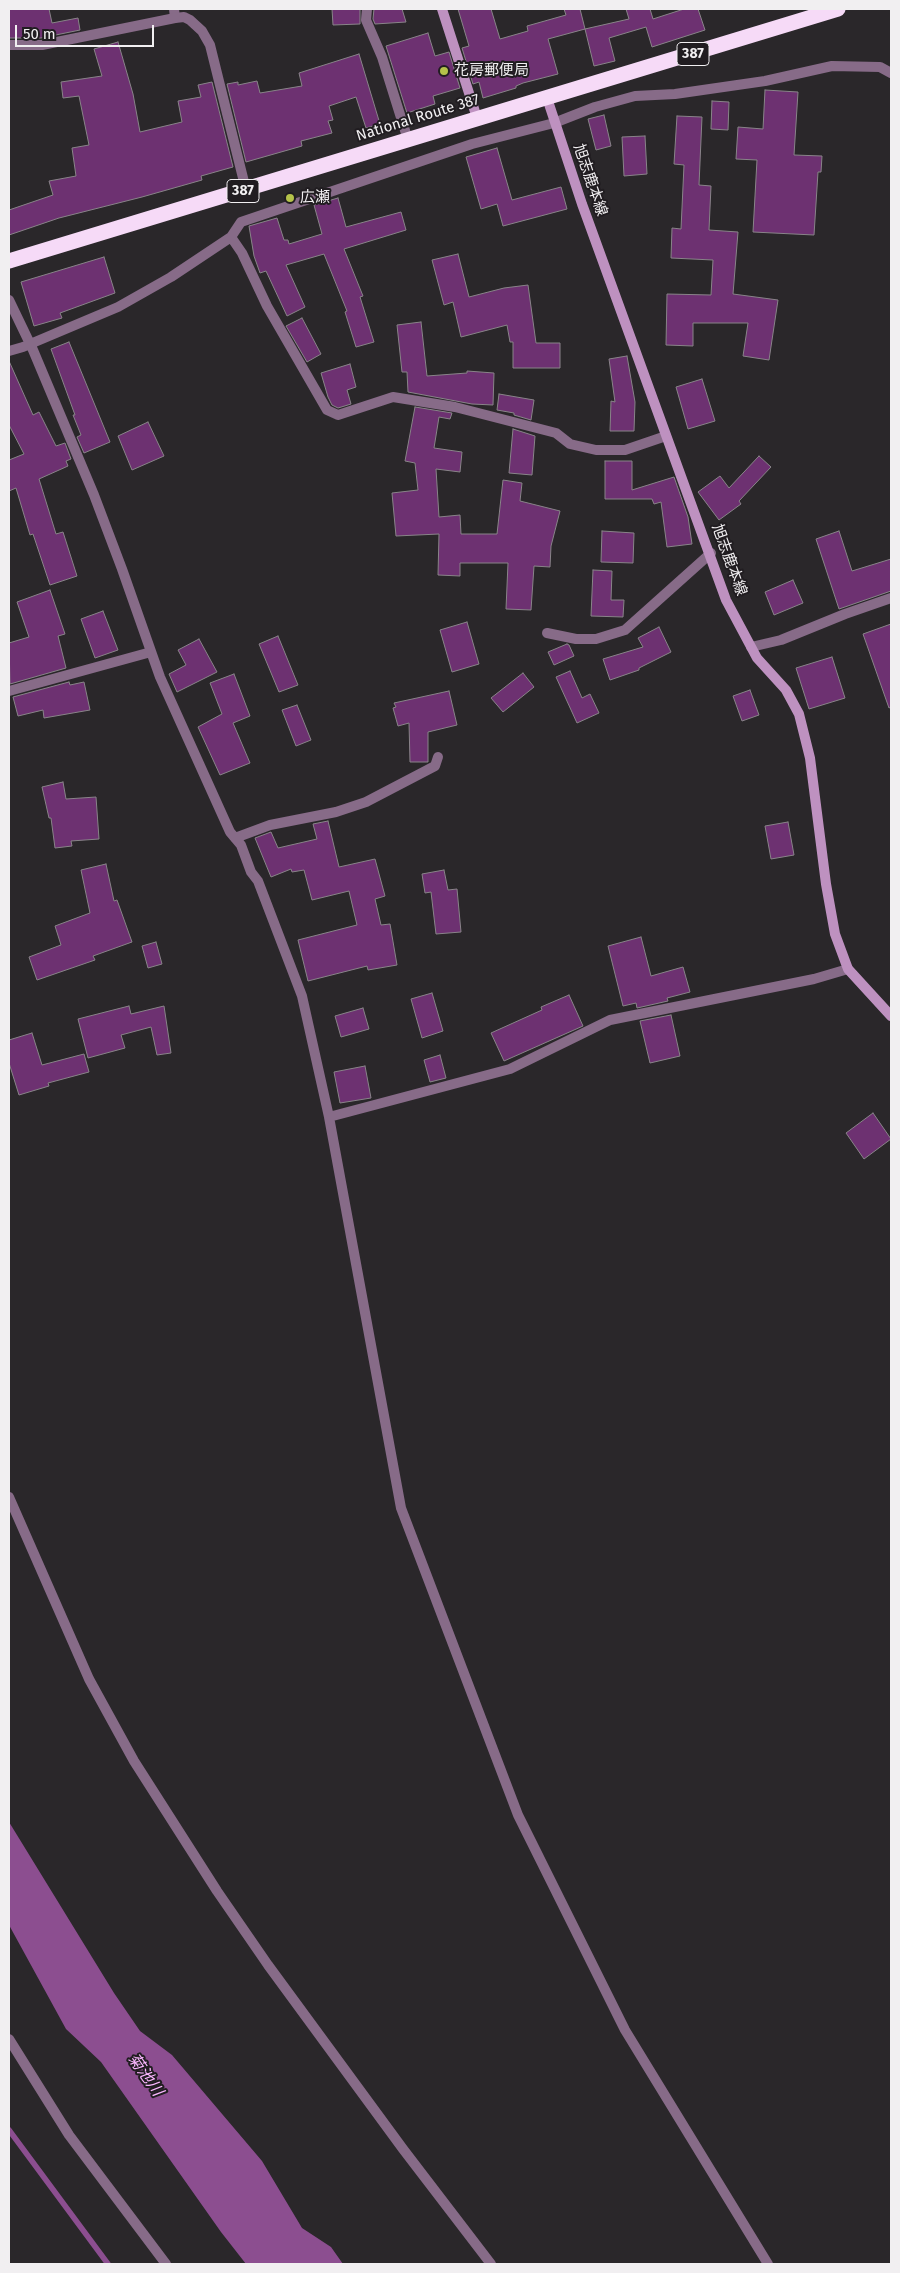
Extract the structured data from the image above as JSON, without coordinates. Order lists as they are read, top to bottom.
{
  "streets": {
    "highway": ["387", "National Route 387"],
    "main road": ["旭志鹿本線"]
  },
  "crossings": [
    ["National Route 387", "旭志鹿本線"]
  ],
  "water": ["菊池川"],
  "places": ["花房郵便局", "広瀬"],
  "scale_bar": "50 m"
}
